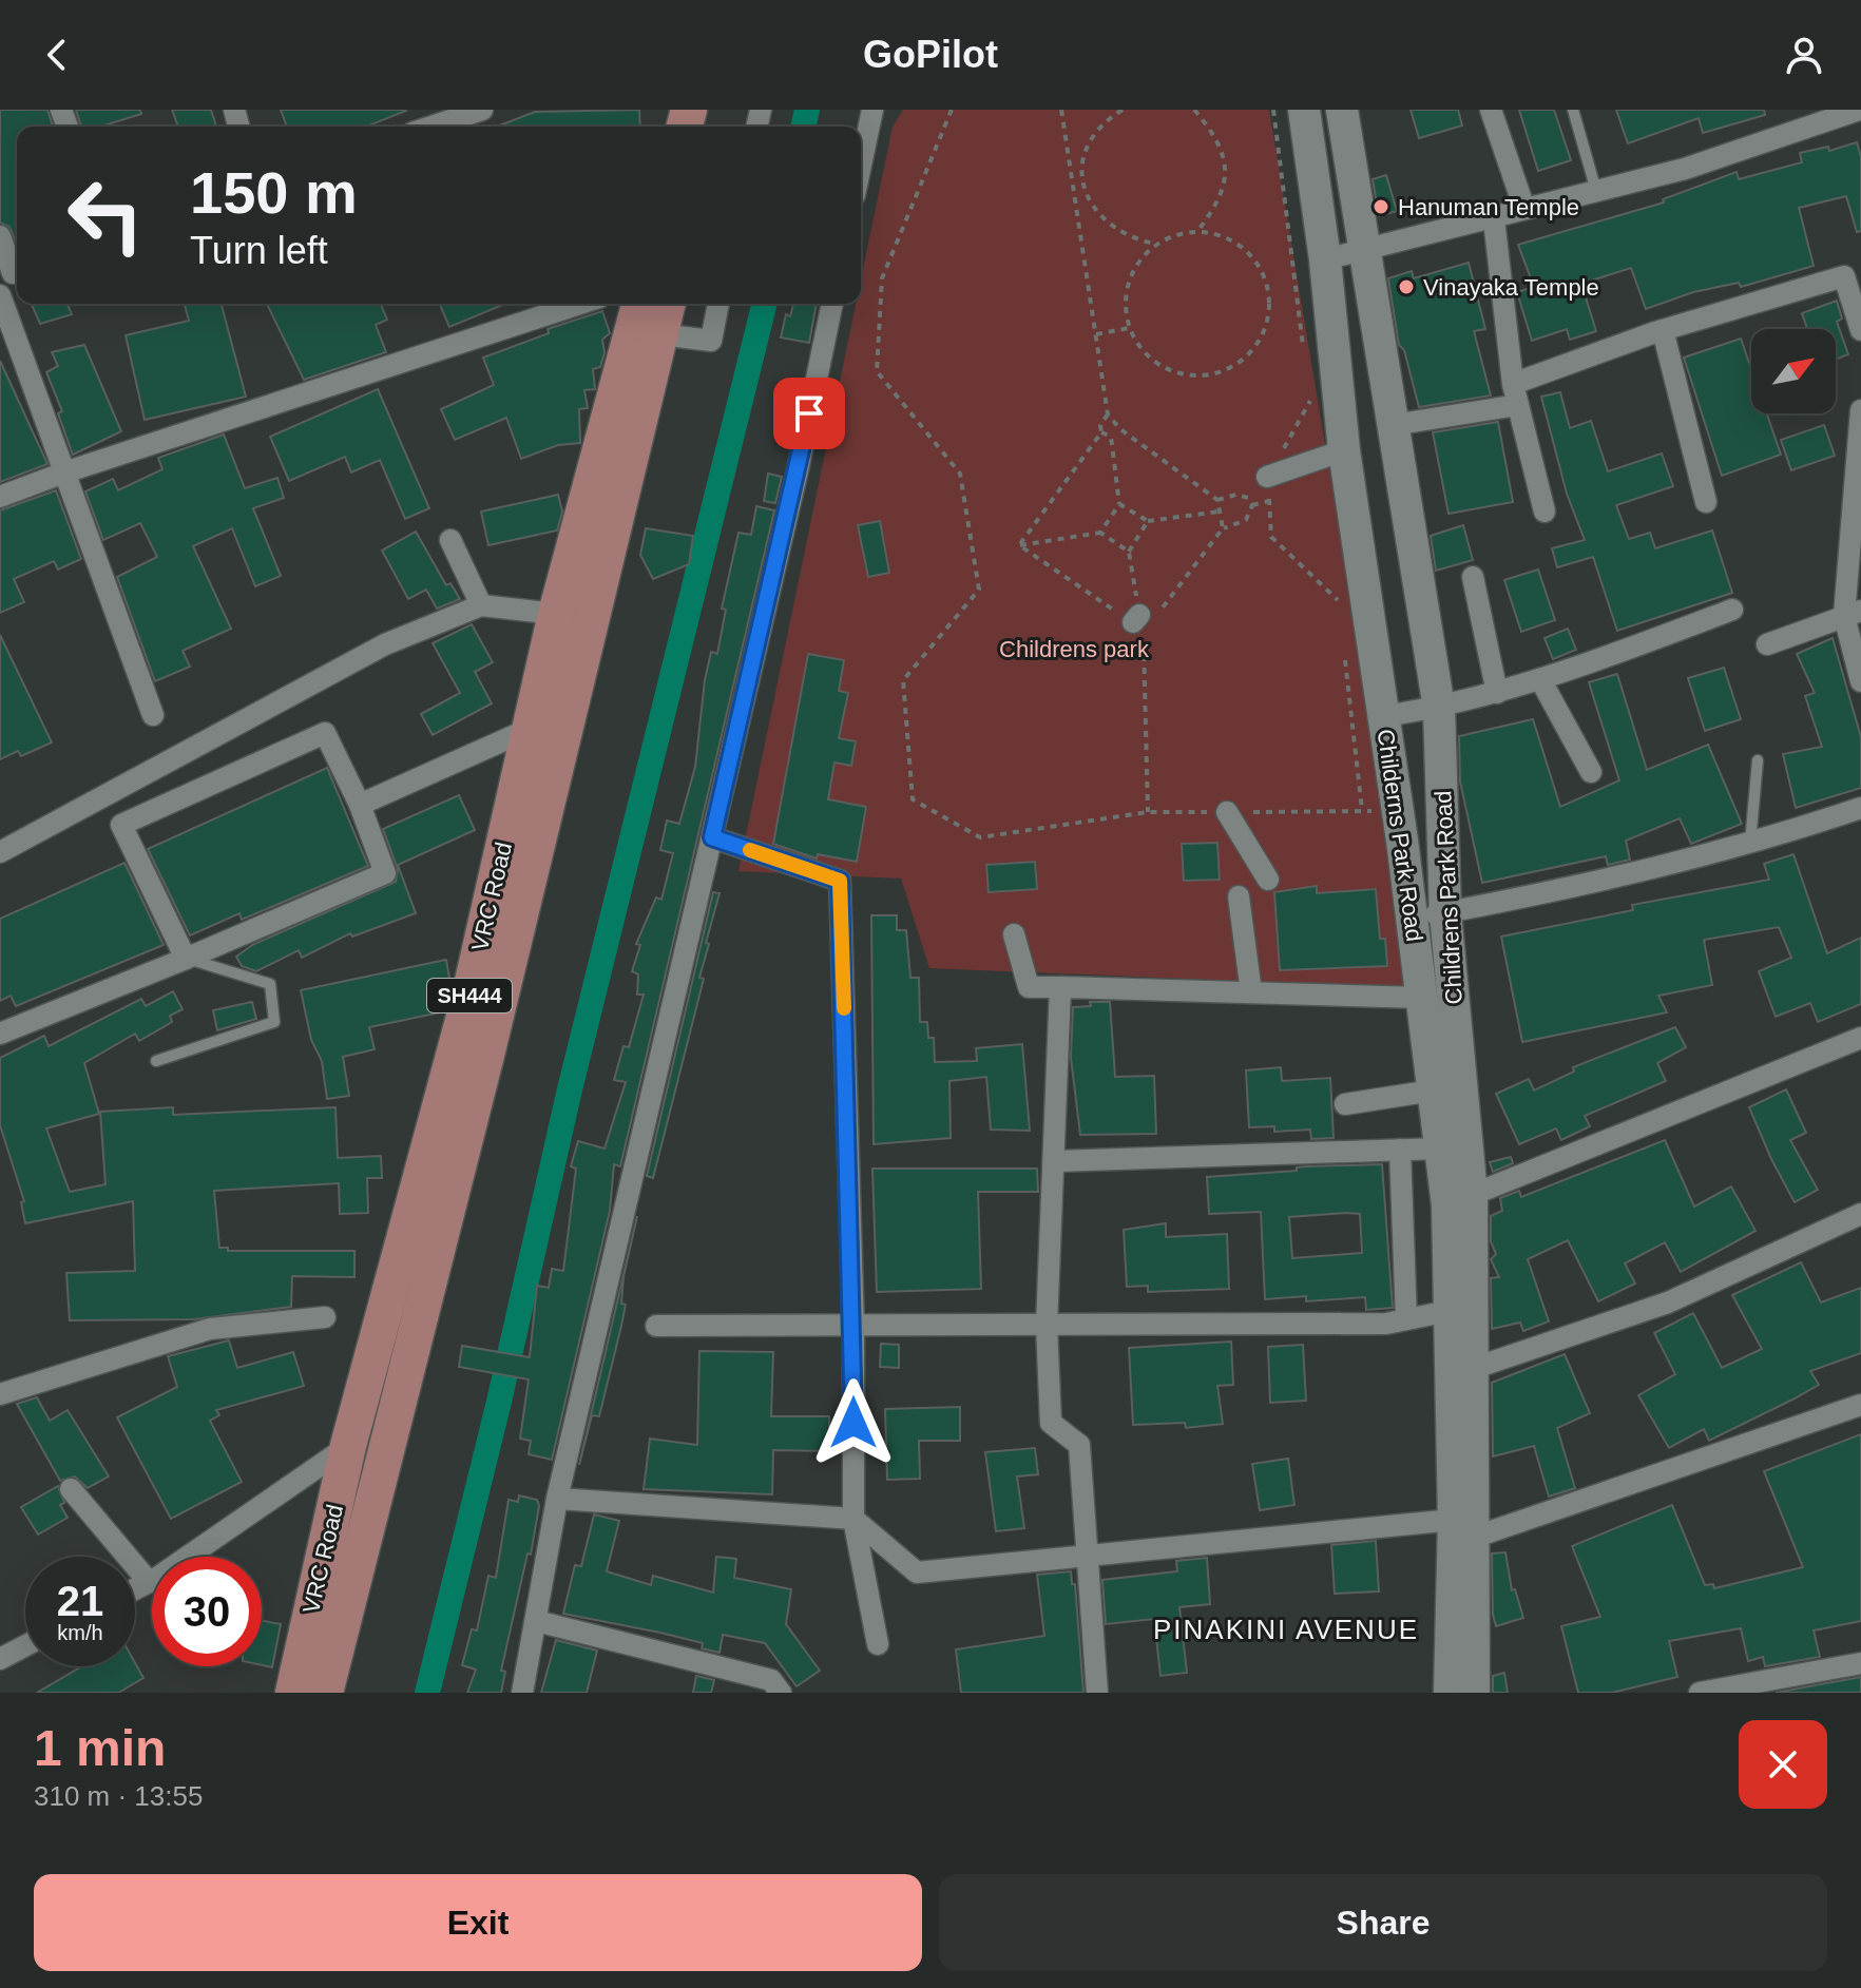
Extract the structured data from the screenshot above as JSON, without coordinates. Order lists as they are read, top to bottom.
{
  "streets": {
    "main road": ["VRC Road", "SH444"],
    "street": ["Childerns Park Road", "Childrens Park Road"]
  },
  "crossings": [
    ["Childerns Park Road", "Childrens Park Road"]
  ],
  "districts": ["PINAKINI AVENUE"],
  "parks": ["Childrens park"],
  "places": ["Hanuman Temple", "Vinayaka Temple"],
  "north": "top right",
  "page": {
    "header": "GoPilot",
    "turn": ["150 m", "Turn left"],
    "speed": "21 km/h",
    "limit": "30",
    "heading": ["1 min", "310 m · 13:55"],
    "buttons": ["Exit", "Share"]
  }
}
